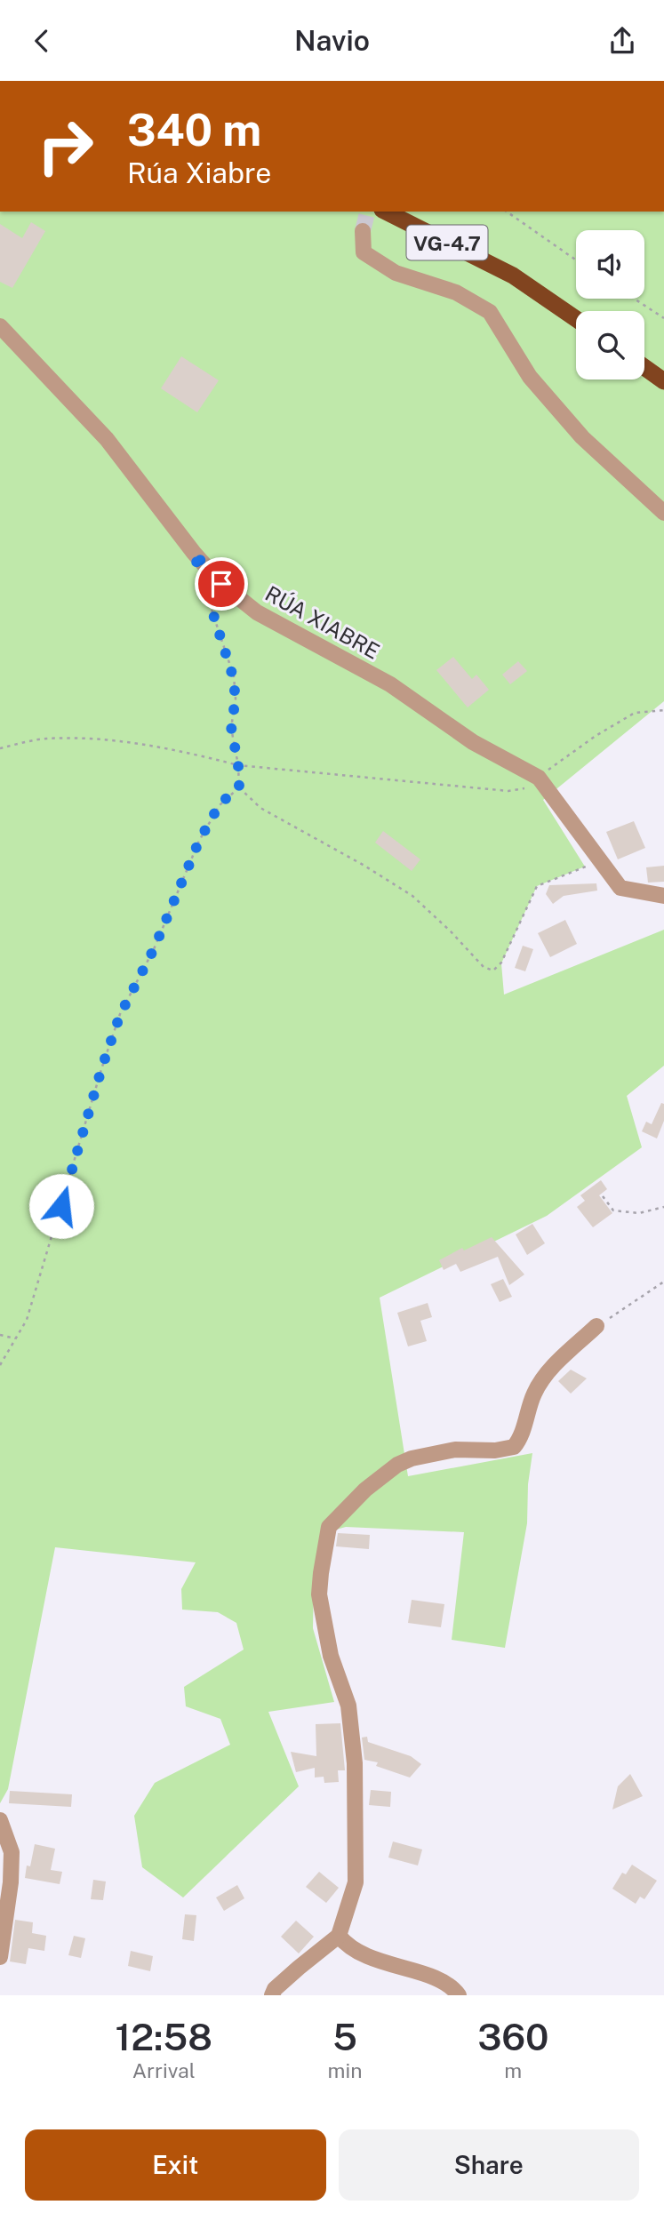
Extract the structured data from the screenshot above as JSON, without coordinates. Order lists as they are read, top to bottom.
{
  "streets": {
    "highway": ["VG-4.7"],
    "street": ["RÚA XIABRE"]
  },
  "page": {
    "header": "Navio",
    "turn": ["340 m", "Rúa Xiabre"],
    "eta": [
      "12:58",
      "Arrival",
      "5",
      "min",
      "360",
      "m"
    ],
    "buttons": ["Exit", "Share"]
  }
}
